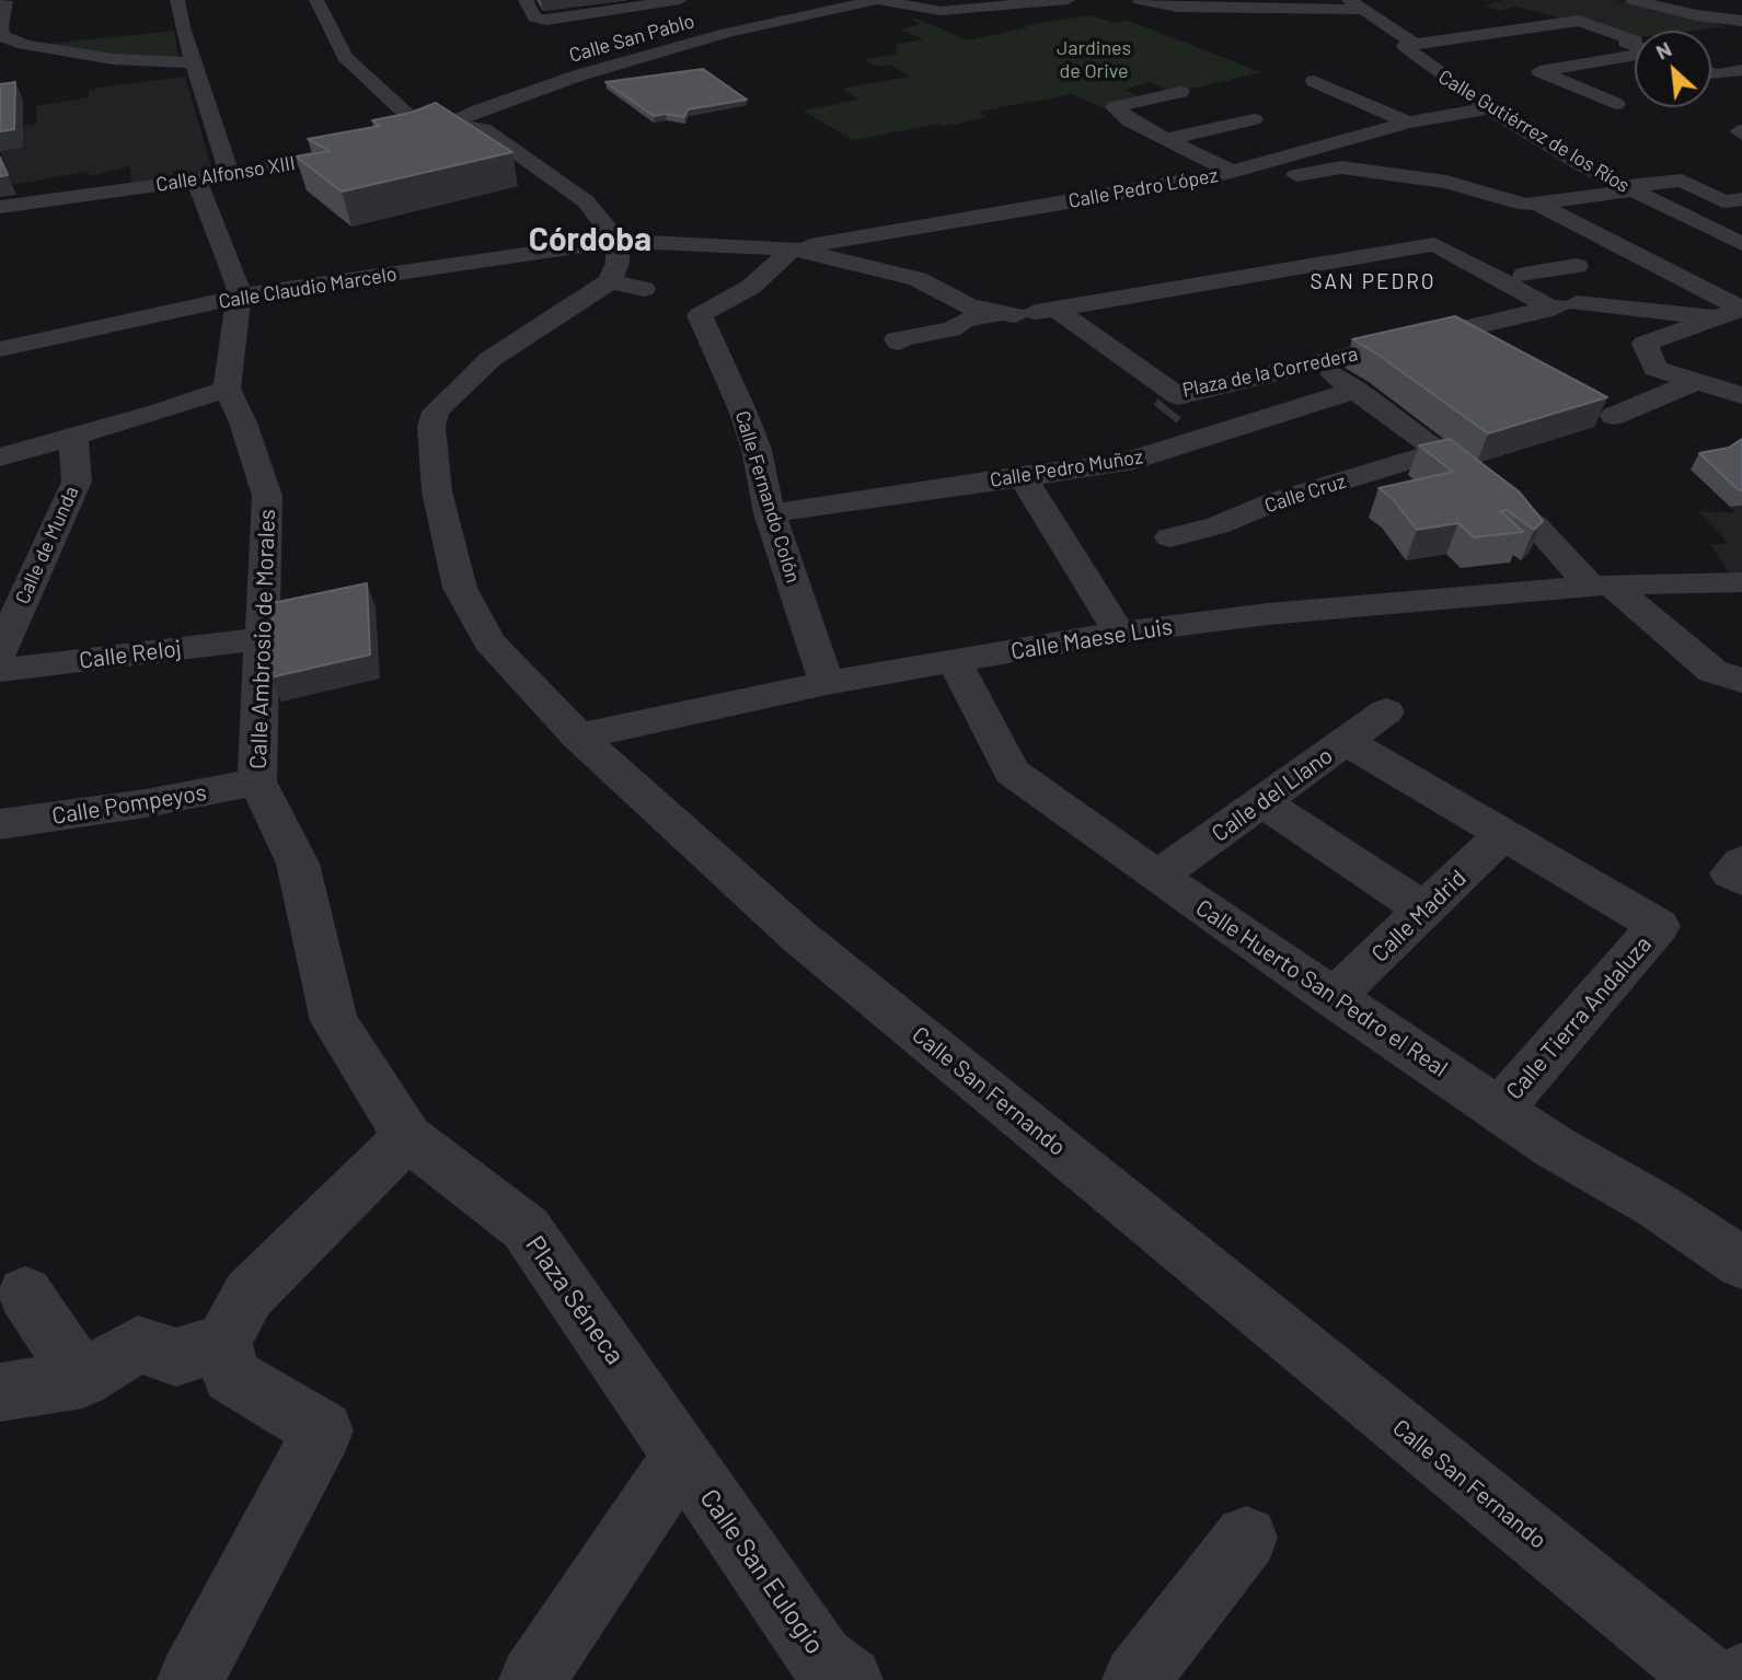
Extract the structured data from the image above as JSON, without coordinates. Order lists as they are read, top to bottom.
{
  "streets": {
    "street": [
      "Calle San Pablo",
      "Calle Gutiérrez de los Ríos",
      "Calle Alfonso XIII",
      "Calle Pedro López",
      "Calle Claudio Marcelo",
      "Plaza de la Corredera",
      "Calle Pedro Muñoz",
      "Calle Cruz",
      "Calle Fernando Colón",
      "Calle de Munda",
      "Calle Ambrosio de Morales",
      "Calle Maese Luis",
      "Calle Reloj",
      "Calle del Llano",
      "Calle Pompeyos",
      "Calle Madrid",
      "Calle Huerto San Pedro el Real",
      "Calle Tierra Andaluza",
      "Calle San Fernando",
      "Plaza Séneca",
      "Calle San Eulogio"
    ]
  },
  "crossings": [
    ["Calle Gutiérrez de los Ríos", "Calle Pedro López"],
    ["Calle Pedro López", "Calle Claudio Marcelo"],
    ["Calle Pedro López", "Calle Fernando Colón"],
    ["Calle Claudio Marcelo", "Calle Fernando Colón"],
    ["Calle Pedro Muñoz", "Calle Fernando Colón"],
    ["Calle Fernando Colón", "Calle Maese Luis"],
    ["Calle Ambrosio de Morales", "Calle Reloj"],
    ["Calle Ambrosio de Morales", "Calle Pompeyos"],
    ["Calle Ambrosio de Morales", "Plaza Séneca"],
    ["Calle Maese Luis", "Calle Huerto San Pedro el Real"],
    ["Calle Maese Luis", "Calle San Fernando"],
    ["Calle del Llano", "Calle Huerto San Pedro el Real"],
    ["Calle Madrid", "Calle Huerto San Pedro el Real"],
    ["Calle Madrid", "Calle Tierra Andaluza"],
    ["Calle Huerto San Pedro el Real", "Calle Tierra Andaluza"],
    ["Plaza Séneca", "Calle San Eulogio"]
  ],
  "districts": ["Córdoba", "SAN PEDRO"],
  "parks": ["Jardines de Orive"],
  "north": "top left"
}
